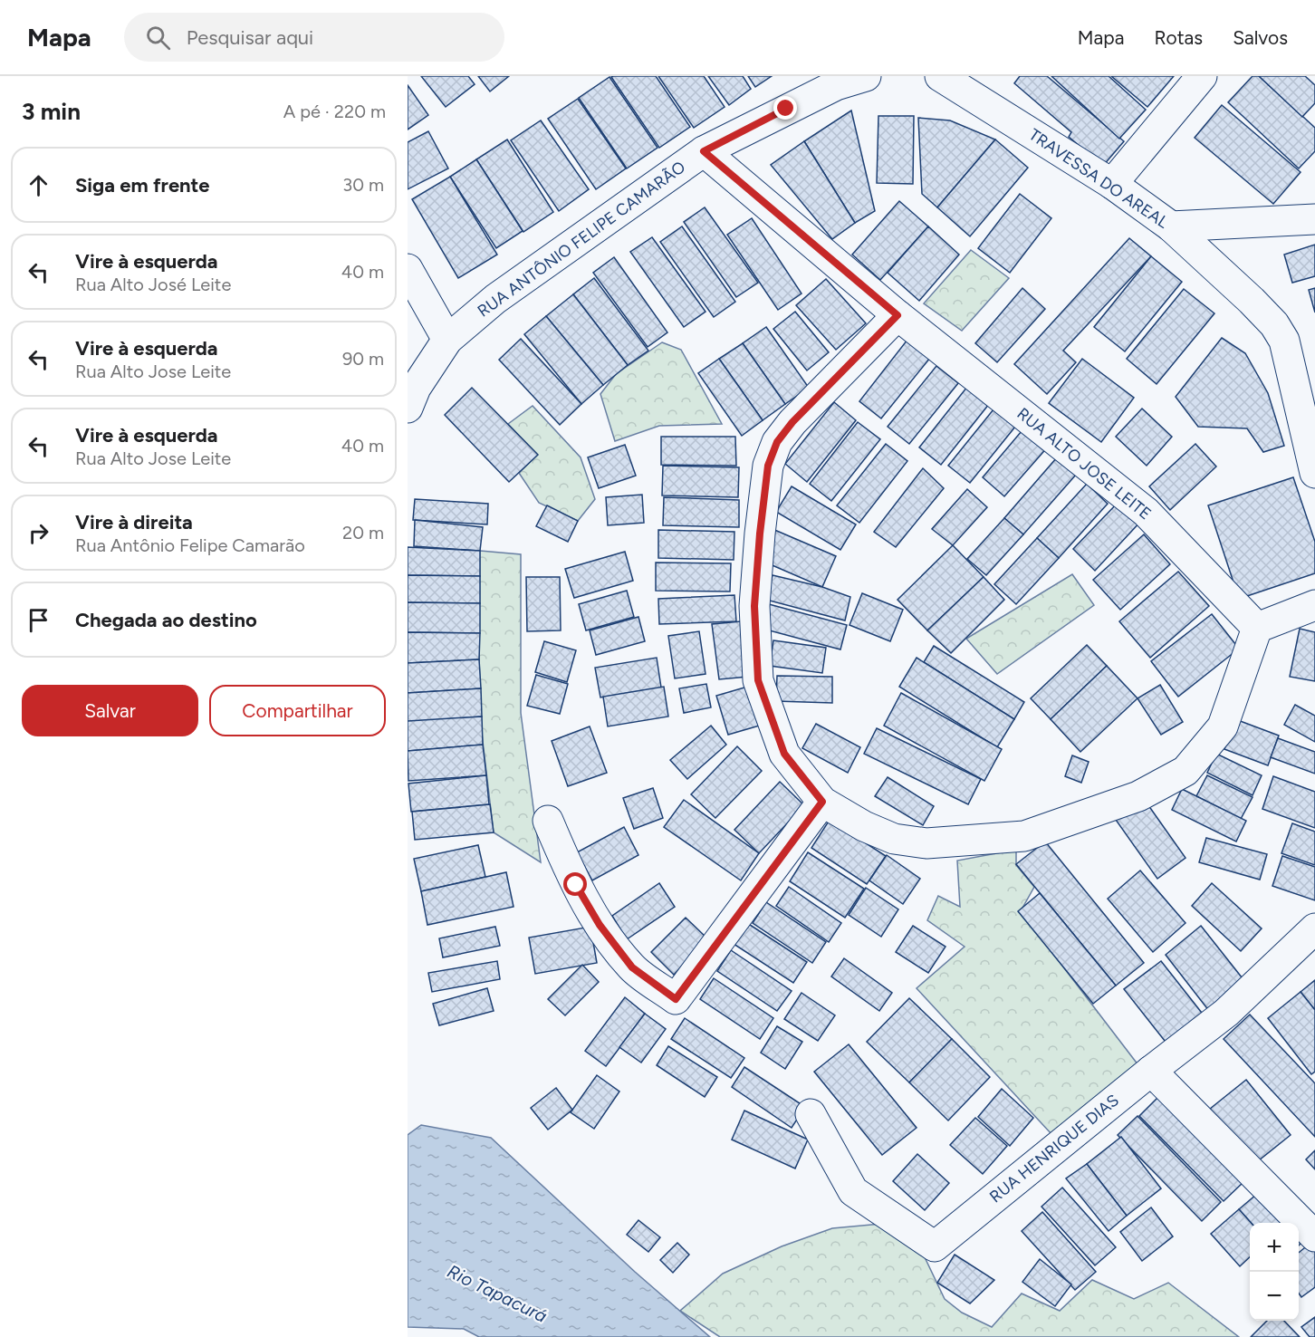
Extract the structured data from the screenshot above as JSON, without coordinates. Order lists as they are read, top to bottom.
{
  "streets": {
    "street": [
      "TRAVESSA DO AREAL",
      "RUA ANTÔNIO FELIPE CAMARÃO",
      "RUA ALTO JOSE LEITE",
      "RUA HENRIQUE DIAS"
    ]
  },
  "crossings": [
    ["RUA ANTÔNIO FELIPE CAMARÃO", "RUA ALTO JOSE LEITE"]
  ],
  "water": ["Rio Tapacurá"],
  "page": {
    "header": "Mapa",
    "search": "Pesquisar aqui",
    "nav": ["Mapa", "Rotas", "Salvos"],
    "heading": ["3 min", "A pé · 220 m"],
    "list": [
      ["Siga em frente", "30 m"],
      ["Vire à esquerda", "Rua Alto José Leite", "40 m"],
      ["Vire à esquerda", "Rua Alto Jose Leite", "90 m"],
      ["Vire à esquerda", "Rua Alto Jose Leite", "40 m"],
      ["Vire à direita", "Rua Antônio Felipe Camarão", "20 m"],
      "Chegada ao destino"
    ],
    "buttons": ["Salvar", "Compartilhar"],
    "map_buttons": ["+", "−"]
  }
}
